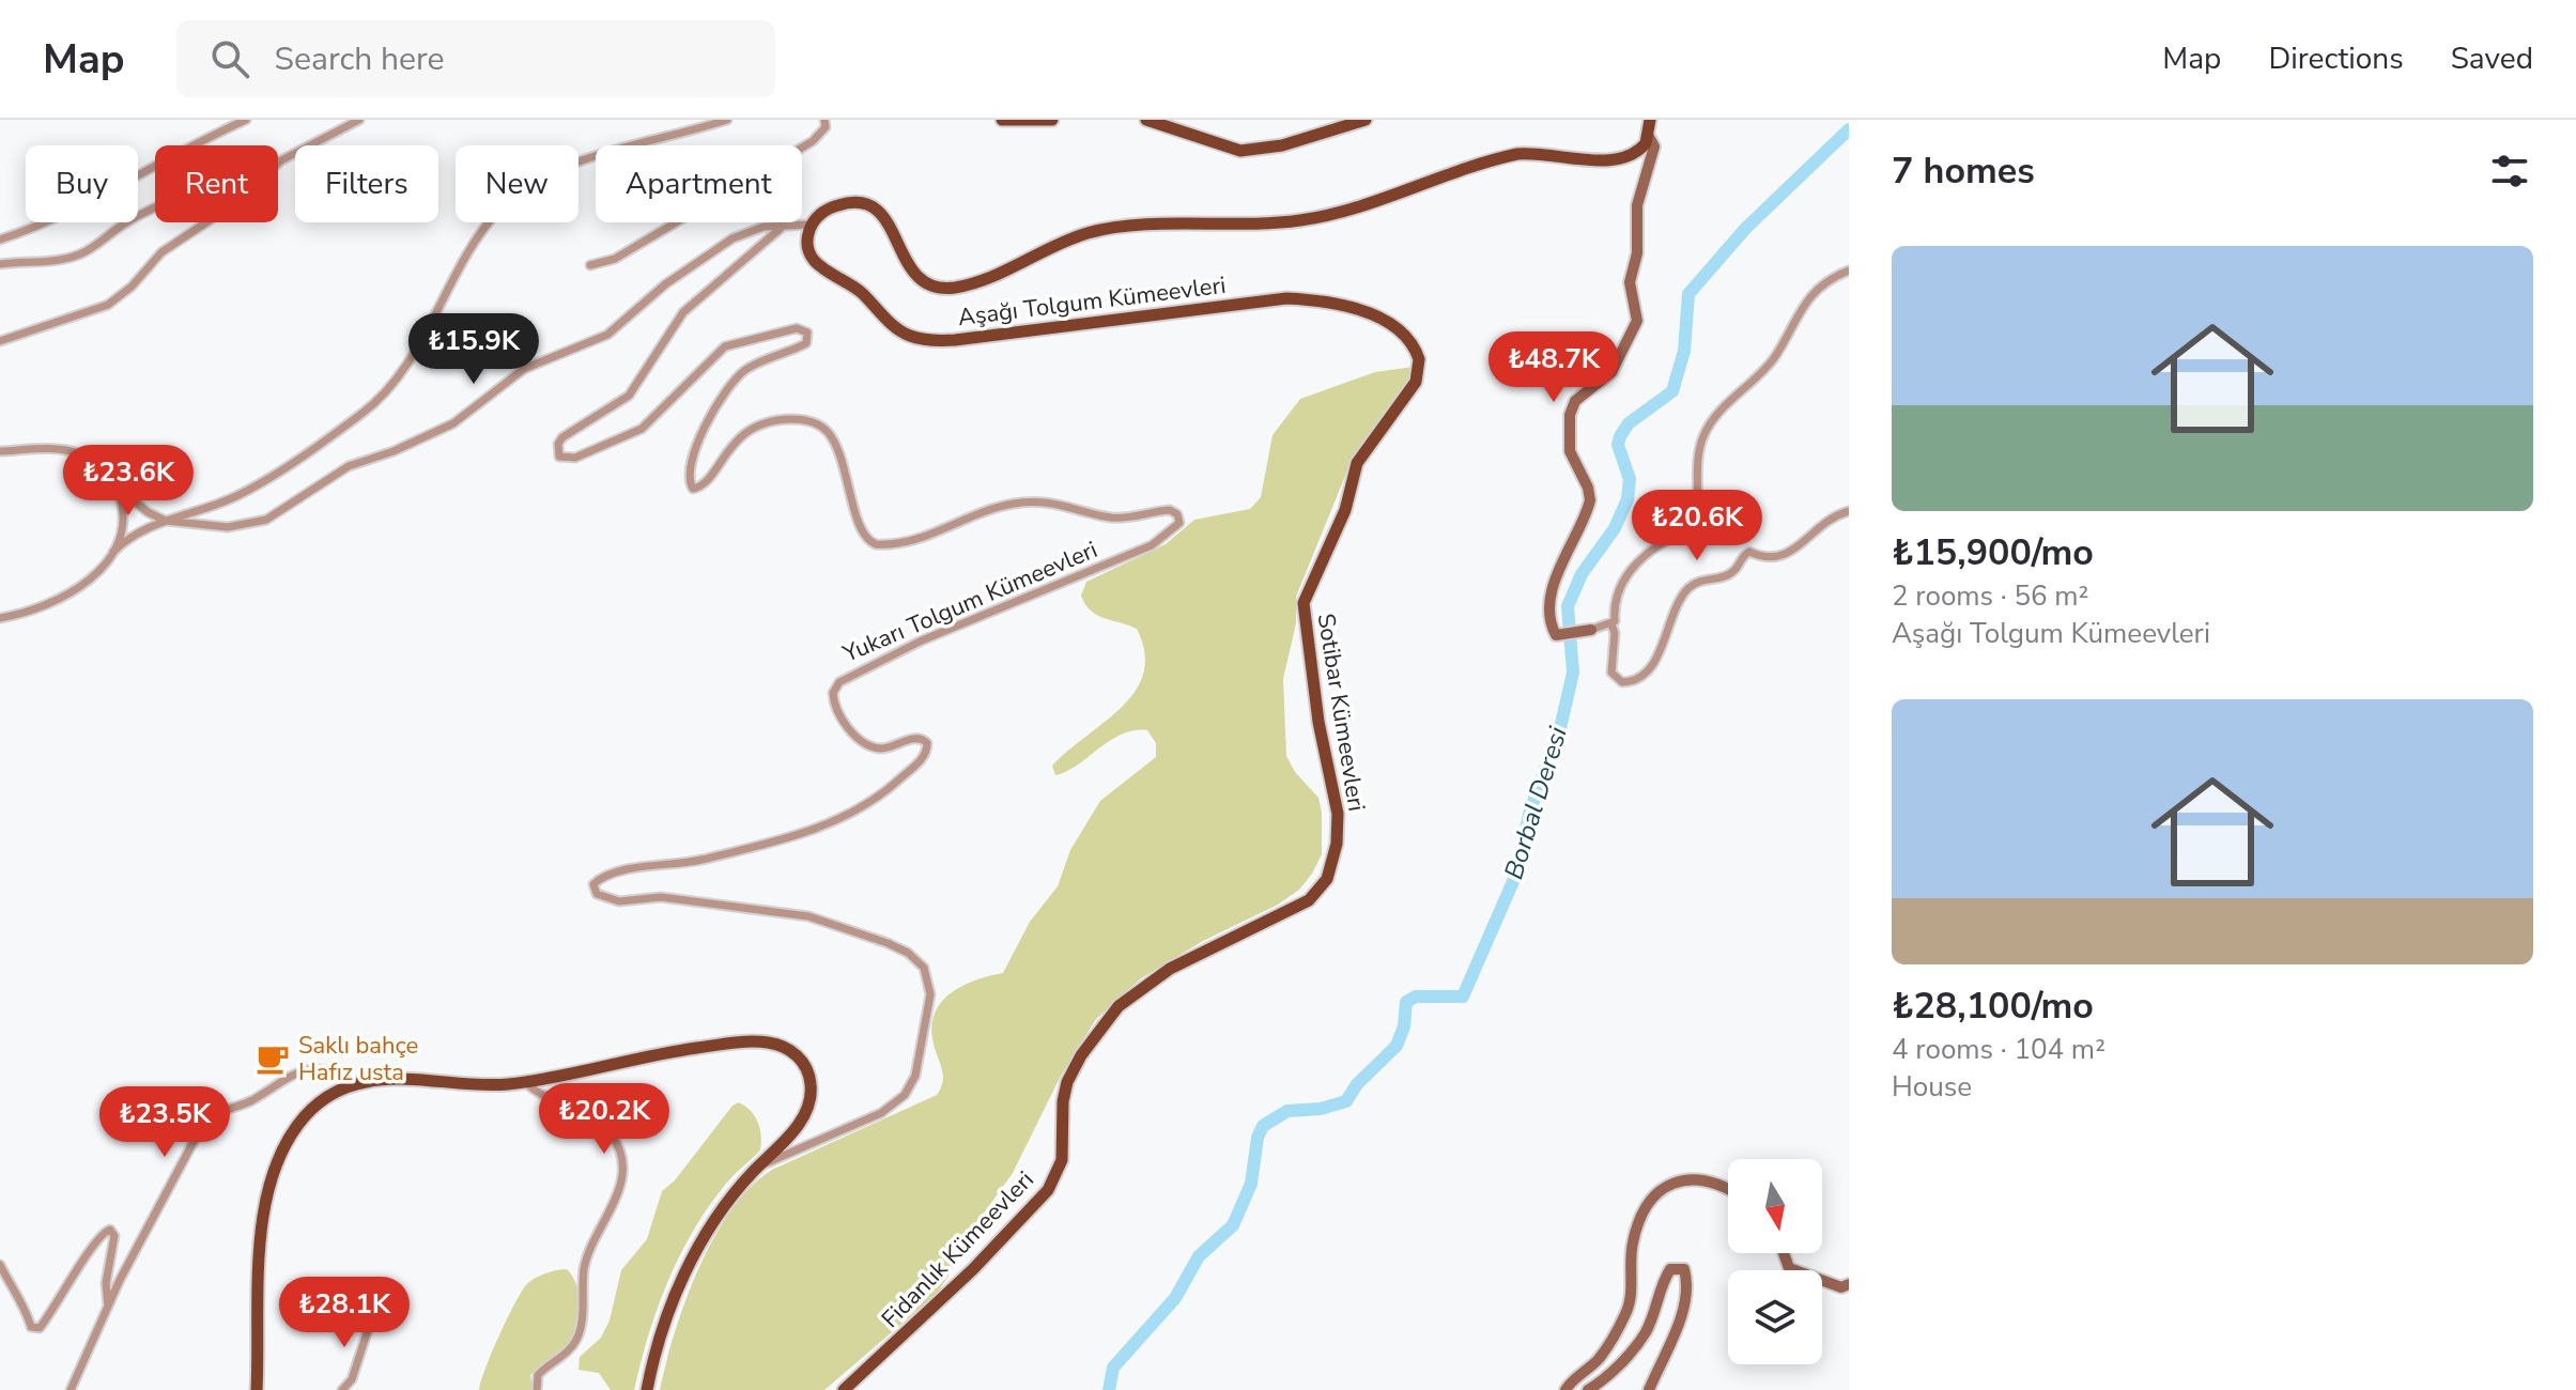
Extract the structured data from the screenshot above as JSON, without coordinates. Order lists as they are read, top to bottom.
{
  "streets": {
    "main road": ["Aşağı Tolgum Kümeevleri", "Sotibar Kümeevleri", "Fidanlık Kümeevleri"],
    "street": ["Yukarı Tolgum Kümeevleri"]
  },
  "crossings": [
    ["Aşağı Tolgum Kümeevleri", "Yukarı Tolgum Kümeevleri"],
    ["Aşağı Tolgum Kümeevleri", "Sotibar Kümeevleri"],
    ["Sotibar Kümeevleri", "Fidanlık Kümeevleri"]
  ],
  "water": ["Borbal Deresi"],
  "places": {
    "cafe": ["Saklı bahçe Hafız usta"]
  },
  "north": "bottom",
  "page": {
    "header": "Map",
    "search": "Search here",
    "nav": ["Map", "Directions", "Saved"],
    "heading": "7 homes",
    "chip": [
      "Buy",
      "Rent",
      "Filters",
      "New",
      "Apartment"
    ],
    "list": [
      {
        "name": "₺15,900/mo",
        "note": "2 rooms · 56 m² · Aşağı Tolgum Kümeevleri"
      },
      {
        "name": "₺28,100/mo",
        "note": "4 rooms · 104 m² · House"
      }
    ],
    "price": [
      "₺15.9K",
      "₺48.7K",
      "₺23.6K",
      "₺20.6K",
      "₺20.2K",
      "₺23.5K",
      "₺28.1K"
    ]
  }
}
